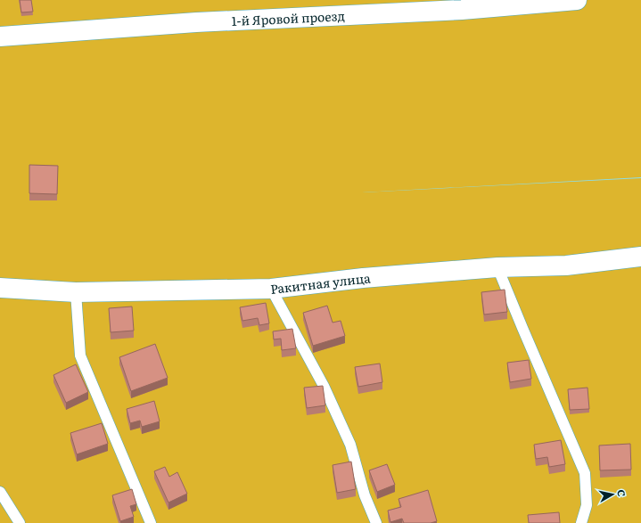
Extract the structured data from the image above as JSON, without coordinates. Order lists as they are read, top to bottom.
{
  "streets": {
    "street": ["1-й Яровой проезд", "Ракитная улица"]
  },
  "north": "right"
}
